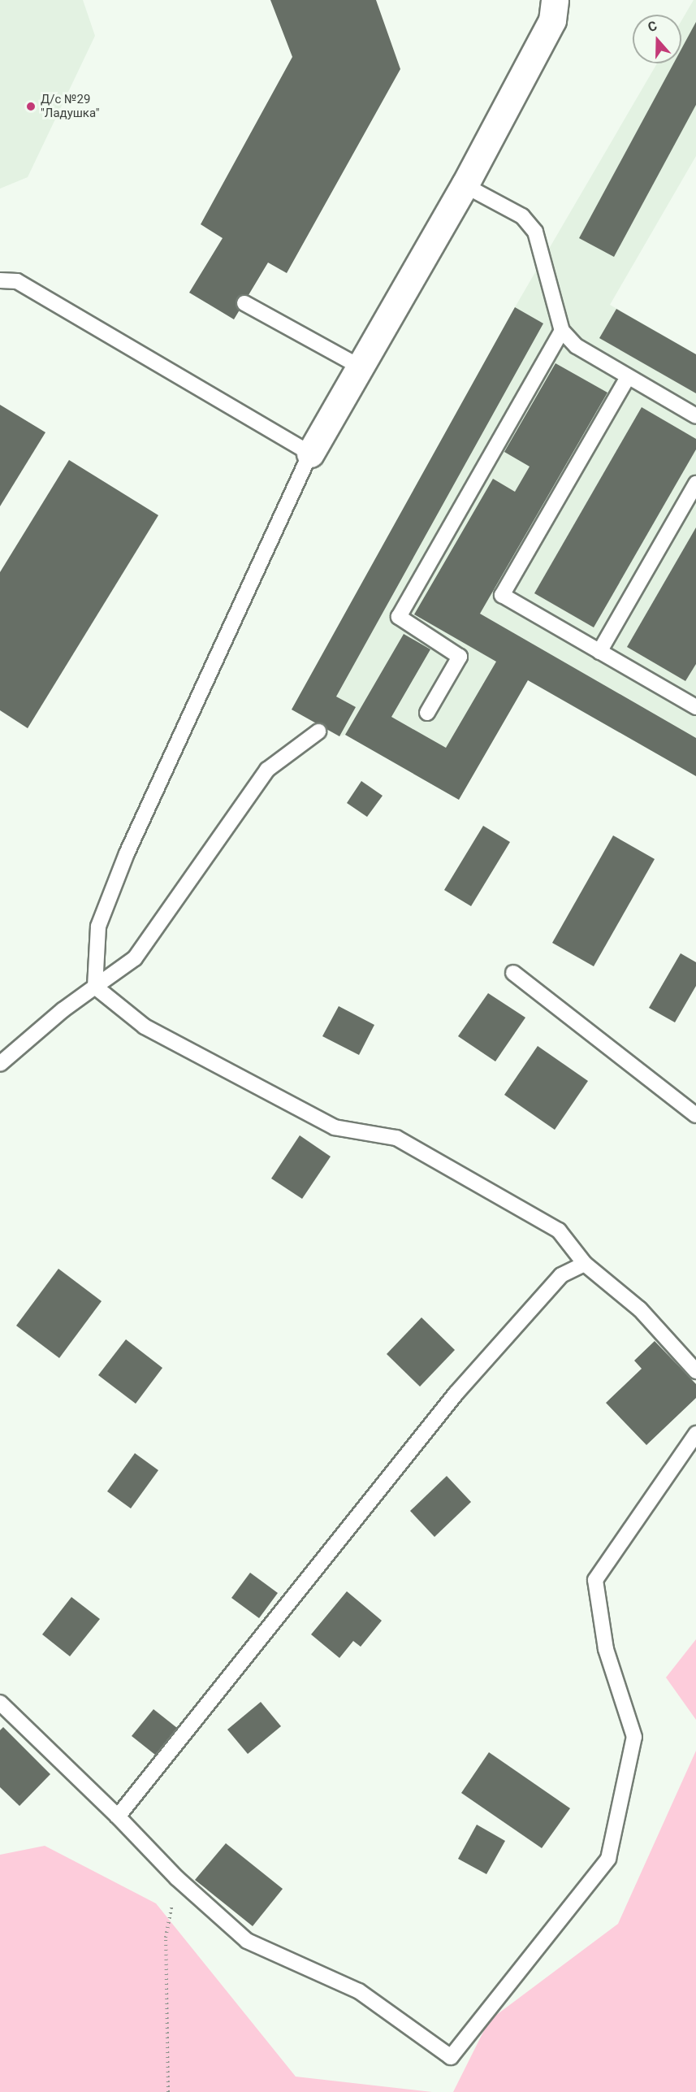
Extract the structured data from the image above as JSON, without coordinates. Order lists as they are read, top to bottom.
{
  "places": ["Д/с №29 \"Ладушка\""],
  "north": "top"
}
